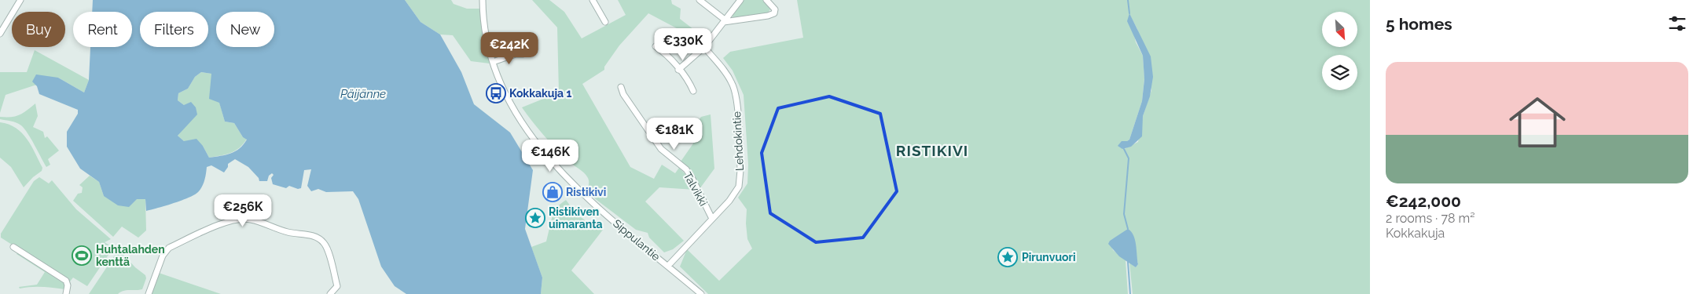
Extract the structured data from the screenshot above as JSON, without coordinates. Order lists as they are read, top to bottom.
{
  "streets": {
    "street": ["Lehdokintie", "Talvikki", "Sippulantie"]
  },
  "crossings": [
    ["Lehdokintie", "Talvikki"],
    ["Lehdokintie", "Sippulantie"]
  ],
  "districts": ["RISTIKIVI"],
  "water": ["Päijänne"],
  "places": {
    "bus stop": ["Kokkakuja 1"],
    "shop": ["Ristikivi"],
    "place": ["Ristikiven uimaranta", "Pirunvuori"],
    "sports": ["Huhtalahden kenttä"]
  },
  "north": "bottom right",
  "page": {
    "heading": "5 homes",
    "chip": [
      "Buy",
      "Rent",
      "Filters",
      "New"
    ],
    "price": [
      "€330K",
      "€242K",
      "€181K",
      "€146K",
      "€256K"
    ],
    "list": [
      {
        "name": "€242,000",
        "note": "2 rooms · 78 m² · Kokkakuja"
      }
    ]
  }
}
